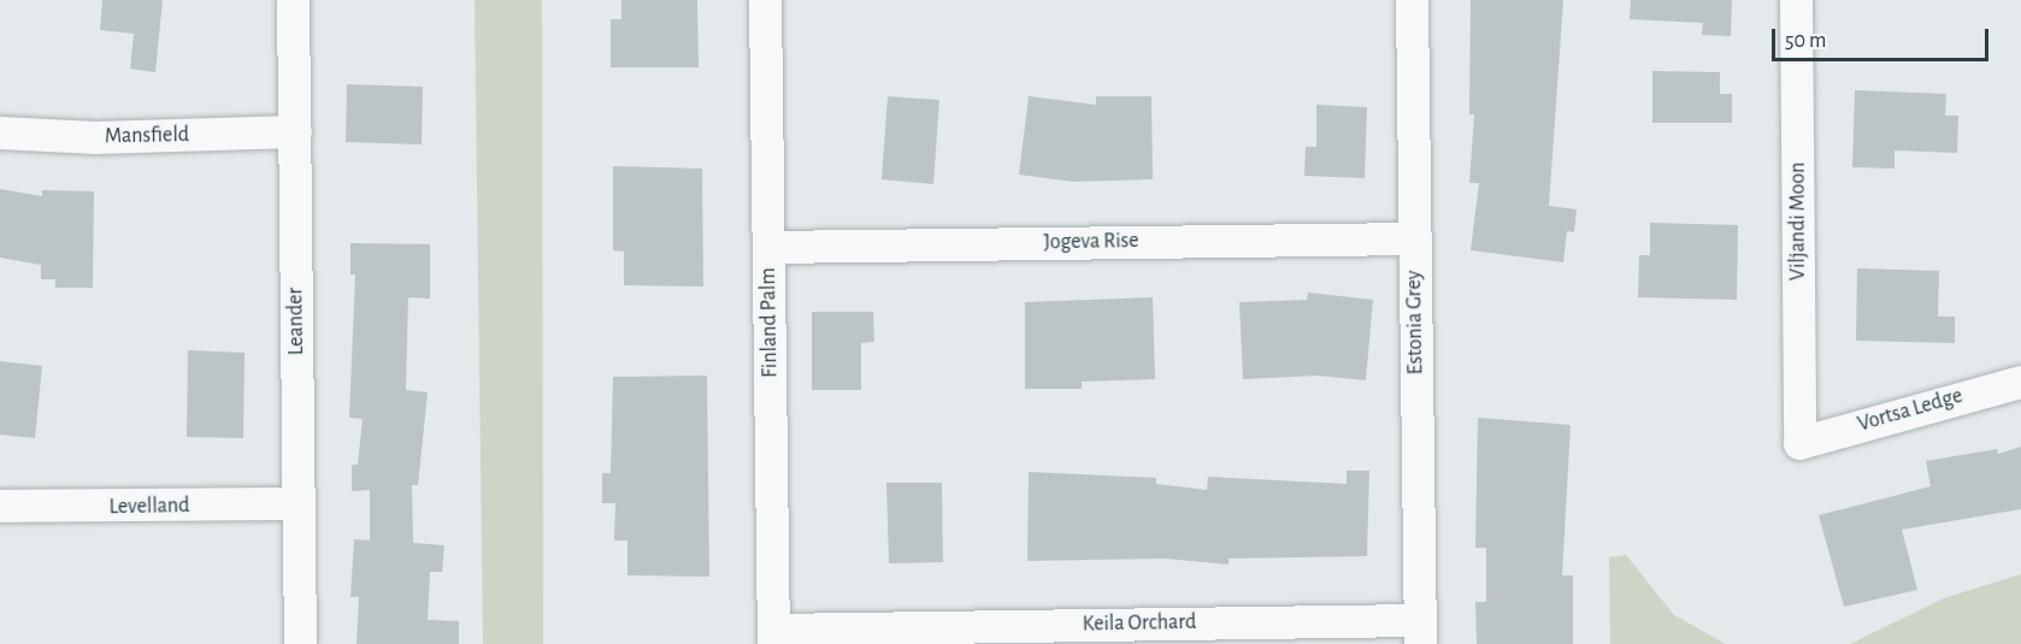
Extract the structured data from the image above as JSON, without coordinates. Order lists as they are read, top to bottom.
{
  "streets": {
    "street": [
      "Mansfield",
      "Viljandi Moon",
      "Jogeva Rise",
      "Leander",
      "Finland Palm",
      "Estonia Grey",
      "Vortsa Ledge",
      "Levelland",
      "Keila Orchard"
    ]
  },
  "crossings": [
    ["Mansfield", "Leander"],
    ["Viljandi Moon", "Vortsa Ledge"],
    ["Jogeva Rise", "Finland Palm"],
    ["Jogeva Rise", "Estonia Grey"],
    ["Leander", "Levelland"],
    ["Finland Palm", "Keila Orchard"],
    ["Estonia Grey", "Keila Orchard"]
  ],
  "scale_bar": "50 m"
}
